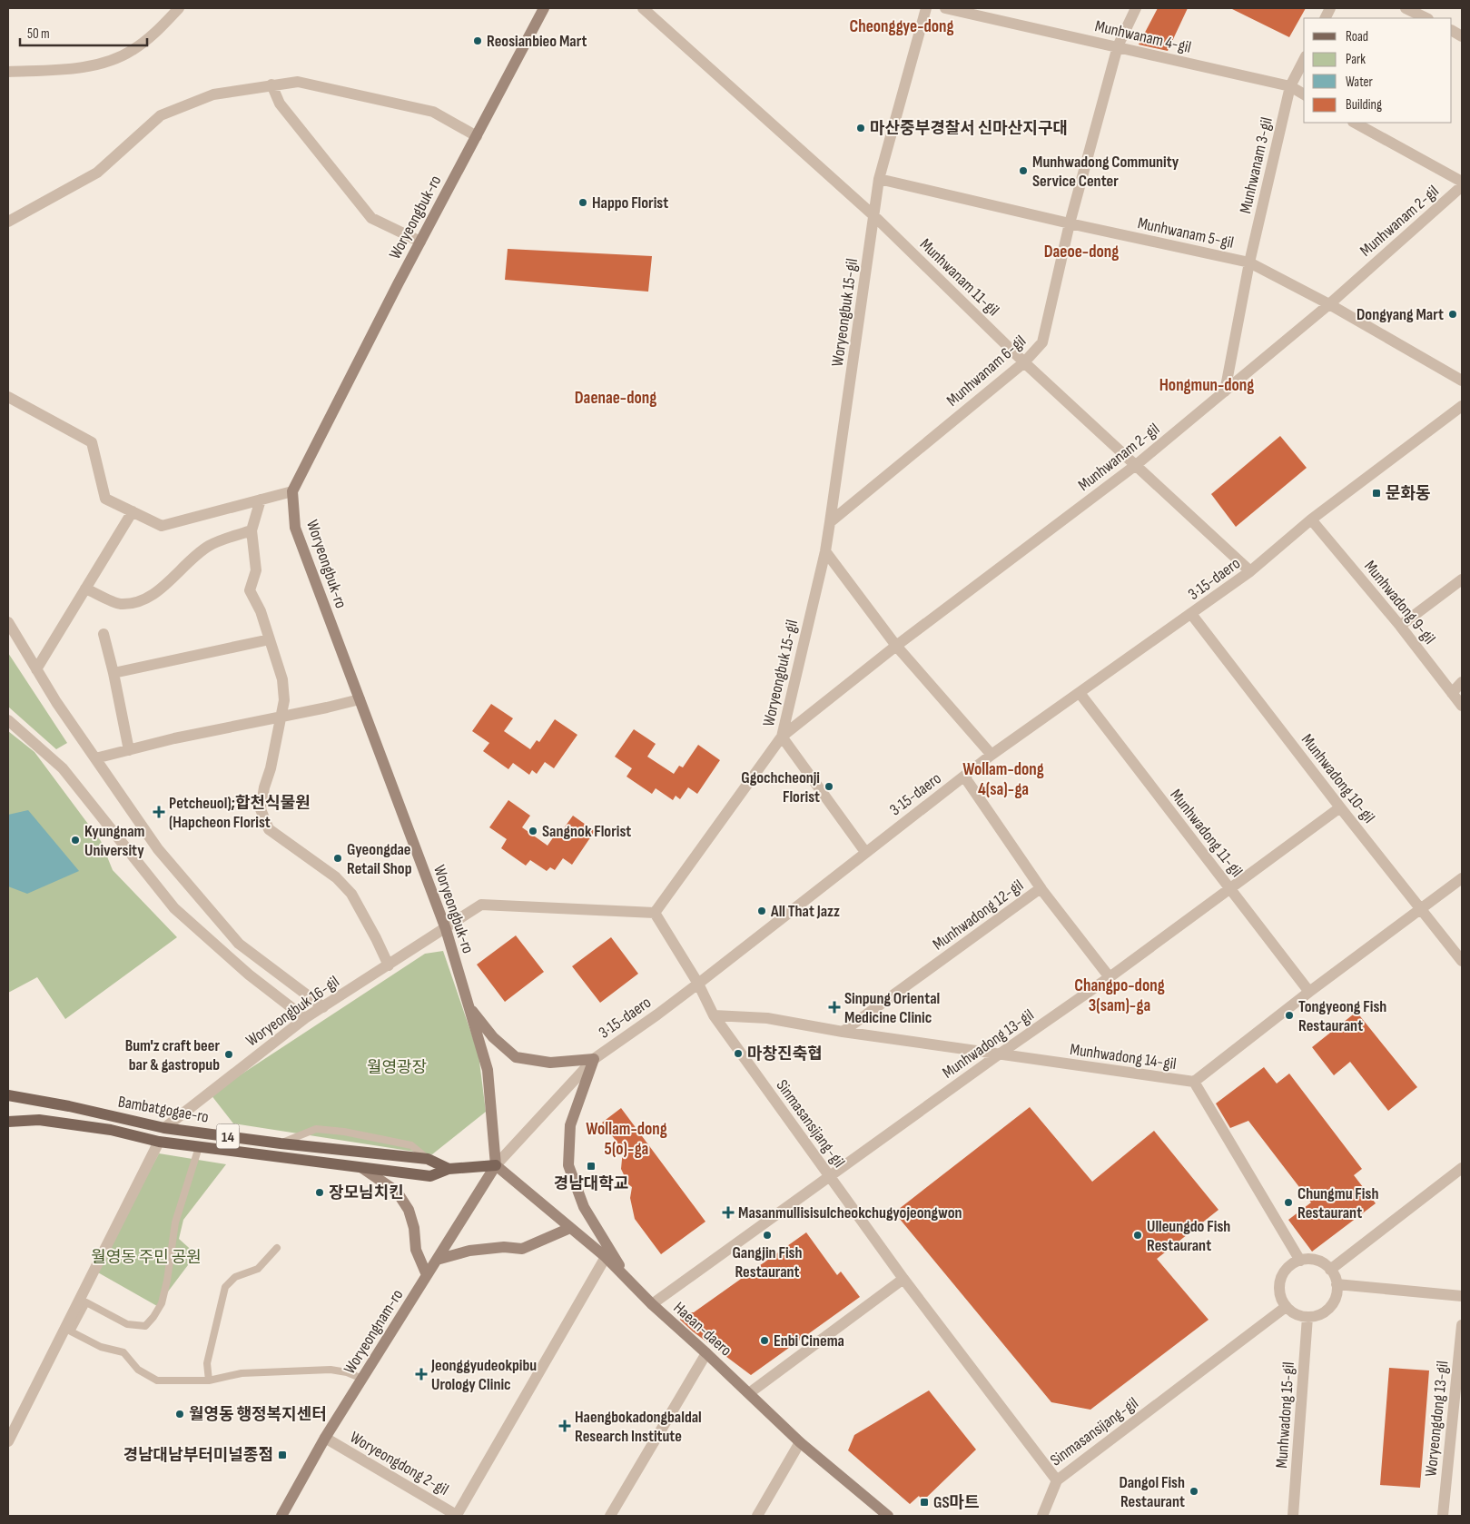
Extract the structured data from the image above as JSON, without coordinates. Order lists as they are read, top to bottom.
{
  "streets": {
    "main road": [
      "Woryeongbuk-ro",
      "Bambatgogae-ro",
      "14",
      "Haean-daero",
      "Woryeongnam-ro"
    ],
    "street": [
      "Munhwanam 4-gil",
      "Munhwanam 3-gil",
      "Munhwanam 2-gil",
      "Munhwanam 5-gil",
      "Munhwanam 11-gil",
      "Woryeongbuk 15-gil",
      "Munhwanam 6-gil",
      "3·15-daero",
      "Munhwadong 9-gil",
      "Munhwadong 10-gil",
      "Munhwadong 11-gil",
      "Munhwadong 12-gil",
      "Woryeongbuk 16-gil",
      "Munhwadong 13-gil",
      "Munhwadong 14-gil",
      "Sinmasansijang-gil",
      "Munhwadong 15-gil",
      "Woryeongdong 13-gil",
      "Woryeongdong 2-gil"
    ]
  },
  "crossings": [
    ["Munhwanam 4-gil", "Munhwanam 3-gil"],
    ["Munhwanam 4-gil", "Munhwanam 6-gil"],
    ["Munhwanam 3-gil", "Munhwanam 2-gil"],
    ["Munhwanam 3-gil", "Munhwanam 5-gil"],
    ["Woryeongbuk-ro", "3·15-daero"],
    ["Woryeongbuk-ro", "Woryeongbuk 16-gil"],
    ["Woryeongbuk-ro", "Bambatgogae-ro"],
    ["Woryeongbuk-ro", "Haean-daero"],
    ["Woryeongbuk-ro", "Woryeongnam-ro"],
    ["Munhwanam 2-gil", "Munhwanam 5-gil"],
    ["Munhwanam 2-gil", "Munhwanam 11-gil"],
    ["Munhwanam 2-gil", "Woryeongbuk 15-gil"],
    ["Munhwanam 5-gil", "Woryeongbuk 15-gil"],
    ["Munhwanam 5-gil", "Munhwanam 6-gil"],
    ["Munhwanam 11-gil", "Woryeongbuk 15-gil"],
    ["Munhwanam 11-gil", "Munhwanam 6-gil"],
    ["Munhwanam 11-gil", "3·15-daero"],
    ["Woryeongbuk 15-gil", "Munhwanam 6-gil"],
    ["Woryeongbuk 15-gil", "Sinmasansijang-gil"],
    ["3·15-daero", "Munhwadong 9-gil"],
    ["3·15-daero", "Munhwadong 10-gil"],
    ["3·15-daero", "Munhwadong 11-gil"],
    ["3·15-daero", "Bambatgogae-ro"],
    ["3·15-daero", "Sinmasansijang-gil"],
    ["3·15-daero", "Haean-daero"],
    ["3·15-daero", "Woryeongnam-ro"],
    ["Munhwadong 10-gil", "Munhwadong 13-gil"],
    ["Munhwadong 10-gil", "Munhwadong 14-gil"],
    ["Munhwadong 11-gil", "Munhwadong 13-gil"],
    ["Munhwadong 11-gil", "Munhwadong 14-gil"],
    ["Munhwadong 12-gil", "Munhwadong 13-gil"],
    ["Munhwadong 12-gil", "Munhwadong 14-gil"],
    ["Woryeongbuk 16-gil", "Bambatgogae-ro"],
    ["Munhwadong 13-gil", "Munhwadong 14-gil"],
    ["Munhwadong 13-gil", "Sinmasansijang-gil"],
    ["Munhwadong 13-gil", "Haean-daero"],
    ["Munhwadong 14-gil", "Sinmasansijang-gil"],
    ["Bambatgogae-ro", "Haean-daero"],
    ["Bambatgogae-ro", "Woryeongnam-ro"],
    ["Sinmasansijang-gil", "Munhwadong 15-gil"],
    ["Haean-daero", "Woryeongnam-ro"],
    ["Woryeongnam-ro", "Woryeongdong 2-gil"]
  ],
  "districts": [
    "Cheonggye-dong",
    "Daeoe-dong",
    "Hongmun-dong",
    "Daenae-dong",
    "Wollam-dong 4(sa)-ga",
    "Changpo-dong 3(sam)-ga",
    "Wollam-dong 5(o)-ga"
  ],
  "parks": ["월영광장", "월영동 주민 공원"],
  "places": {
    "other": [
      "Reosianbieo Mart",
      "마산중부경찰서 신마산지구대",
      "Munhwadong Community Service Center",
      "Happo Florist",
      "Dongyang Mart",
      "Ggochcheonji Florist",
      "Sangnok Florist",
      "Kyungnam University",
      "Gyeongdae Retail Shop",
      "All That Jazz",
      "Tongyeong Fish Restaurant",
      "마창진축협",
      "Bum'z craft beer bar & gastropub",
      "장모님치킨",
      "Chungmu Fish Restaurant",
      "Gangjin Fish Restaurant",
      "Ulleungdo Fish Restaurant",
      "Enbi Cinema",
      "월영동 행정복지센터",
      "Dangol Fish Restaurant"
    ],
    "transit": [
      "문화동",
      "경남대학교",
      "경남대남부터미널종점",
      "GS마트"
    ],
    "health": [
      "Petcheuol);합천식물원 (Hapcheon Florist",
      "Sinpung Oriental Medicine Clinic",
      "Masanmullisisulcheokchugyojeongwon",
      "Jeonggyudeokpibu Urology Clinic",
      "Haengbokadongbaldal Research Institute"
    ]
  },
  "legend": [
    "Road",
    "Park",
    "Water",
    "Building"
  ],
  "scale_bar": "50 m"
}
